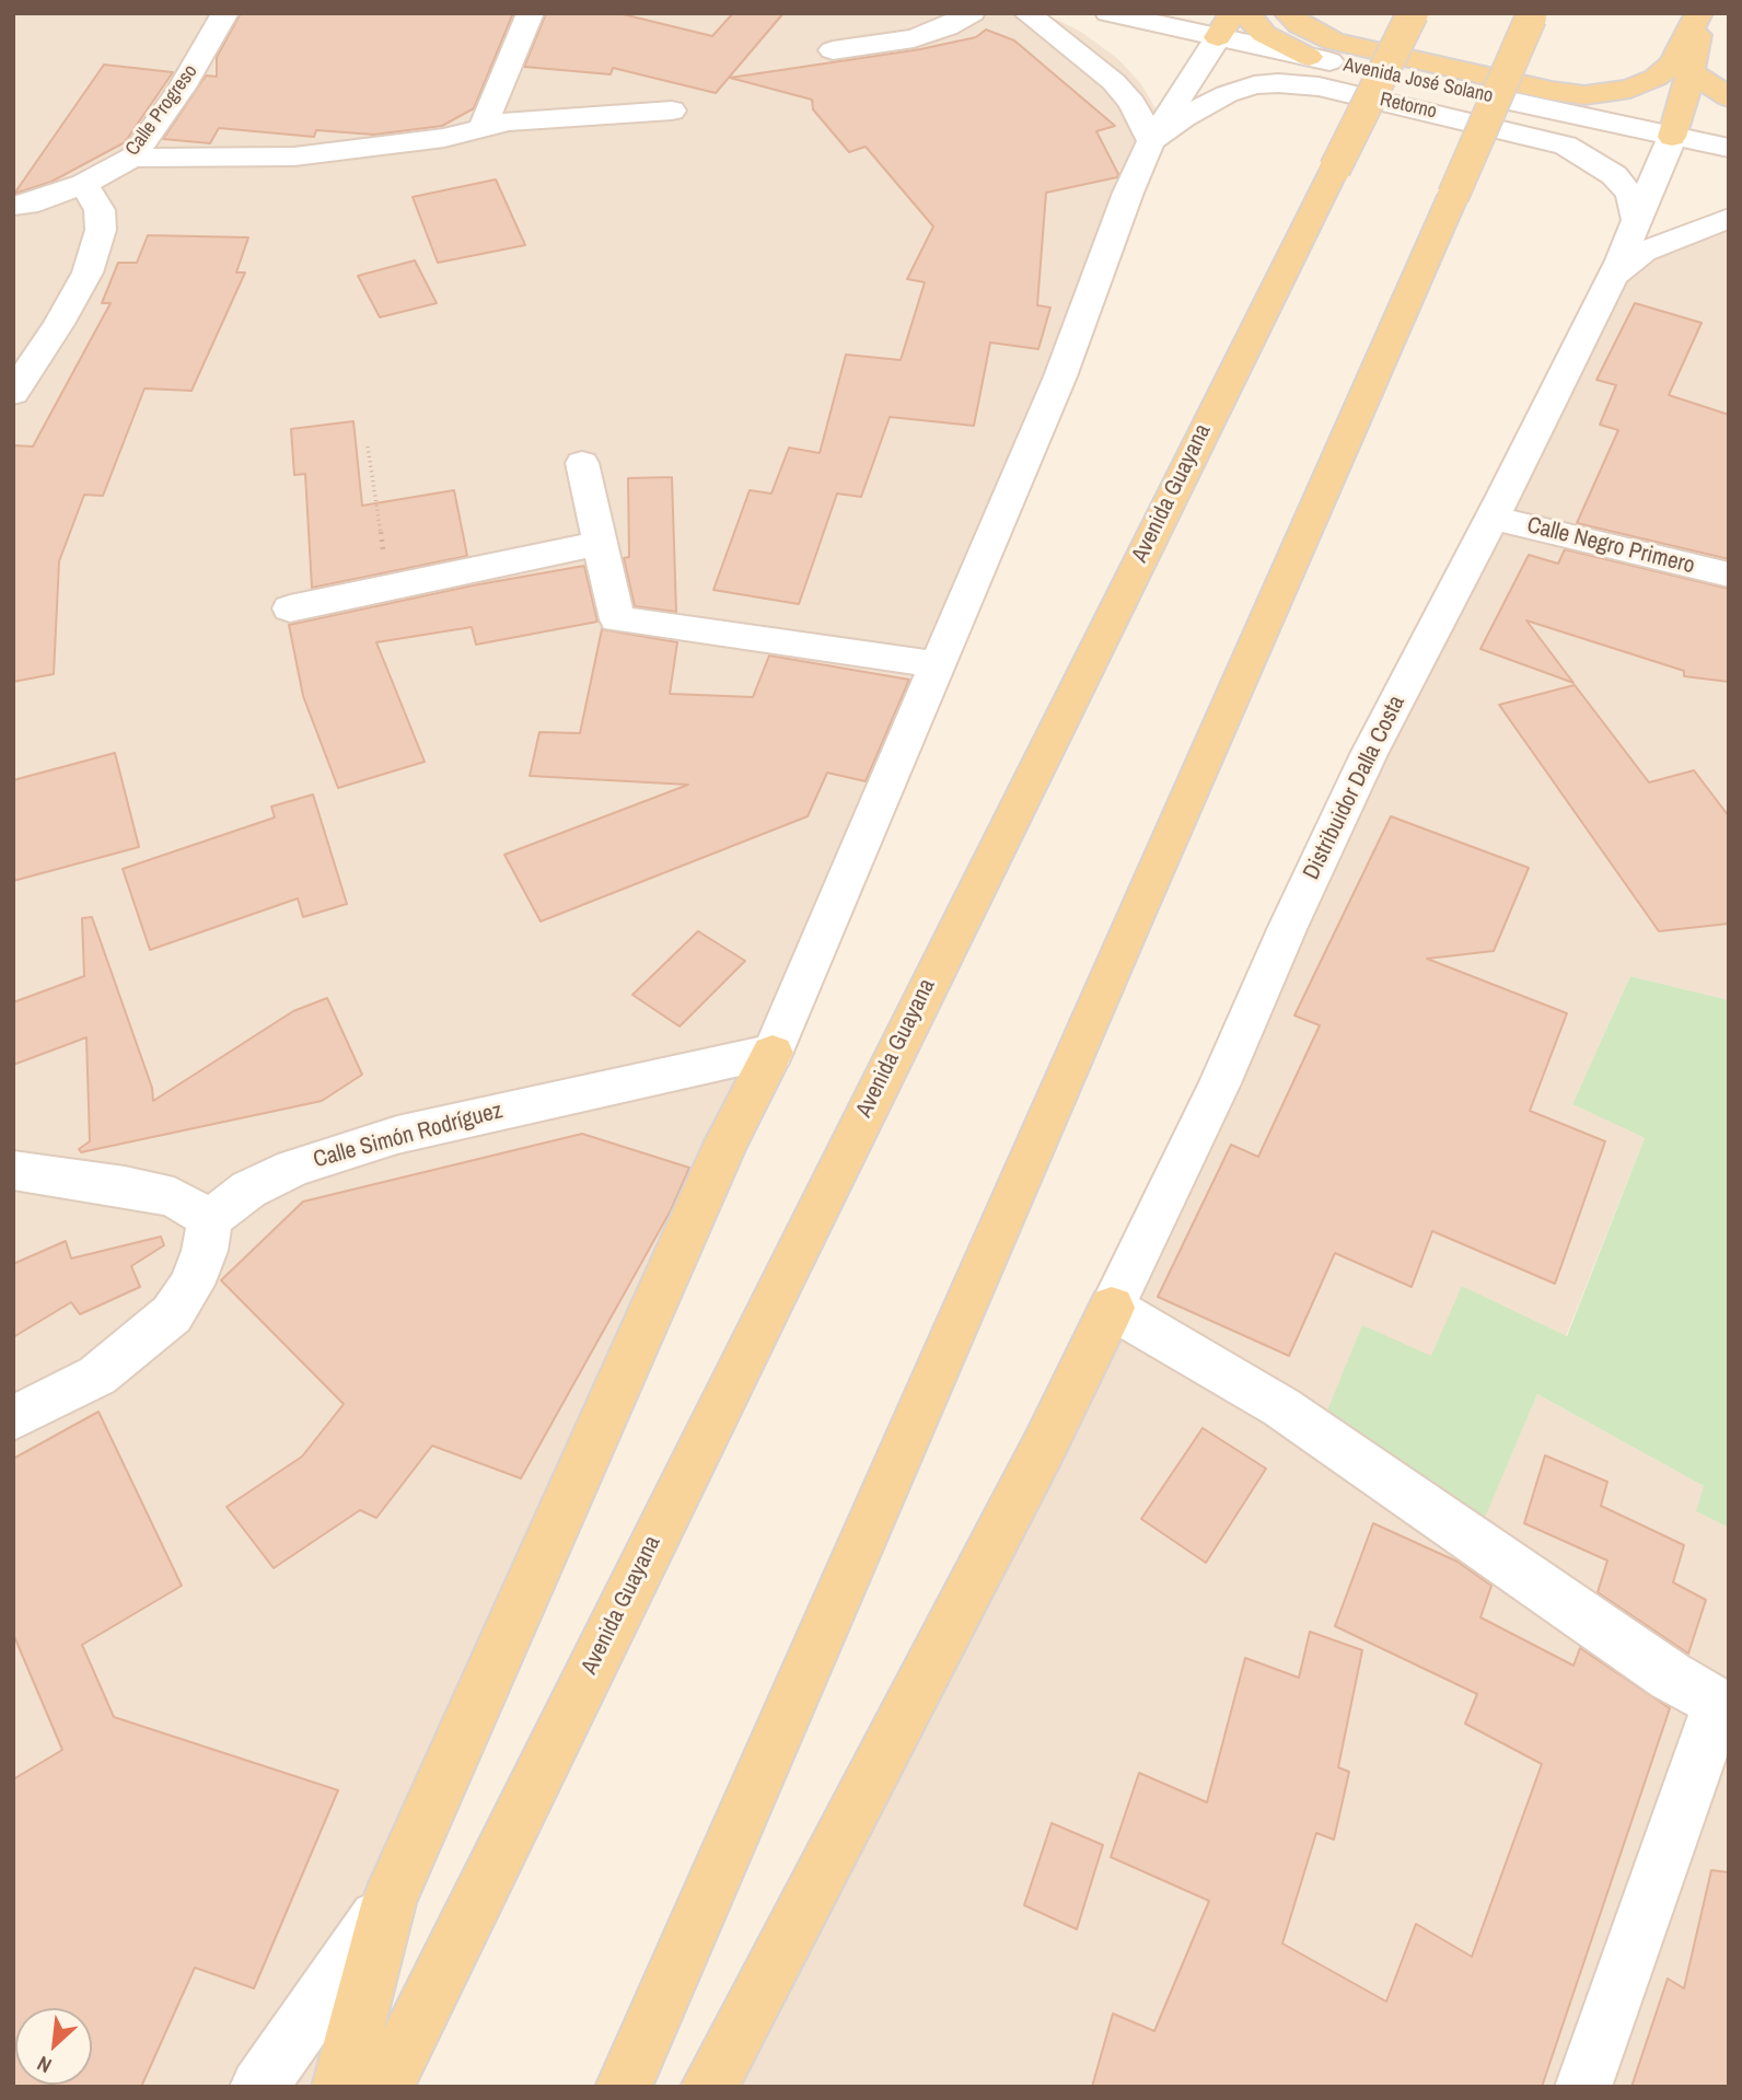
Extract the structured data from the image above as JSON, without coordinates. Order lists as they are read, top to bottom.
{
  "streets": {
    "main road": ["Avenida Guayana"],
    "street": [
      "Avenida José Solano",
      "Retorno",
      "Calle Progreso",
      "Calle Negro Primero",
      "Distribuidor Dalla Costa",
      "Calle Simón Rodríguez"
    ]
  },
  "crossings": [
    ["Avenida José Solano", "Distribuidor Dalla Costa"],
    ["Retorno", "Distribuidor Dalla Costa"],
    ["Calle Negro Primero", "Distribuidor Dalla Costa"]
  ],
  "north": "bottom left"
}
